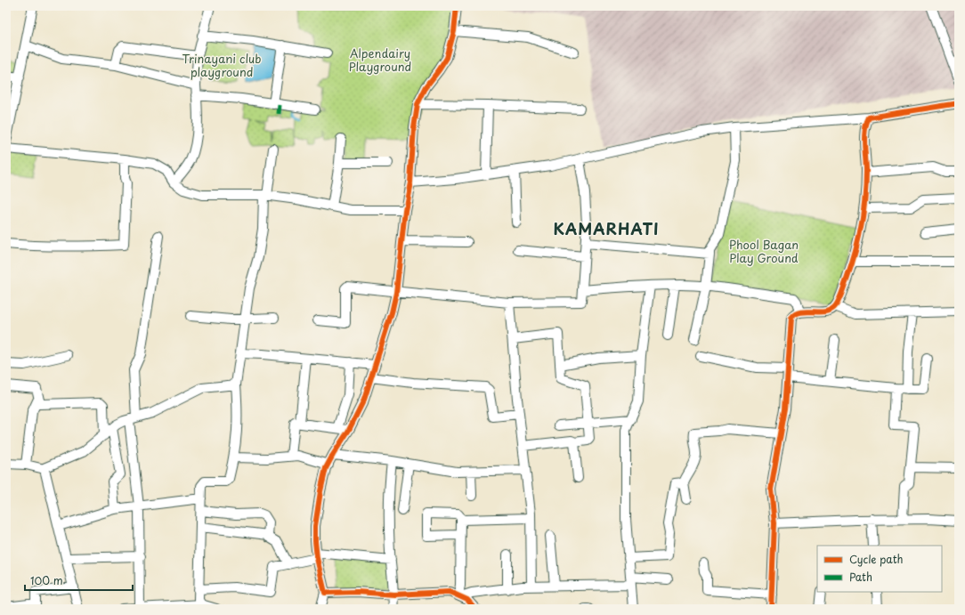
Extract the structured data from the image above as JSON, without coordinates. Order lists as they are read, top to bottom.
{
  "districts": ["KAMARHATI"],
  "parks": ["Alpendairy Playground", "Trinayani club playground", "Phool Bagan Play Ground"],
  "legend": ["Cycle path", "Path"],
  "scale_bar": "100 m"
}
